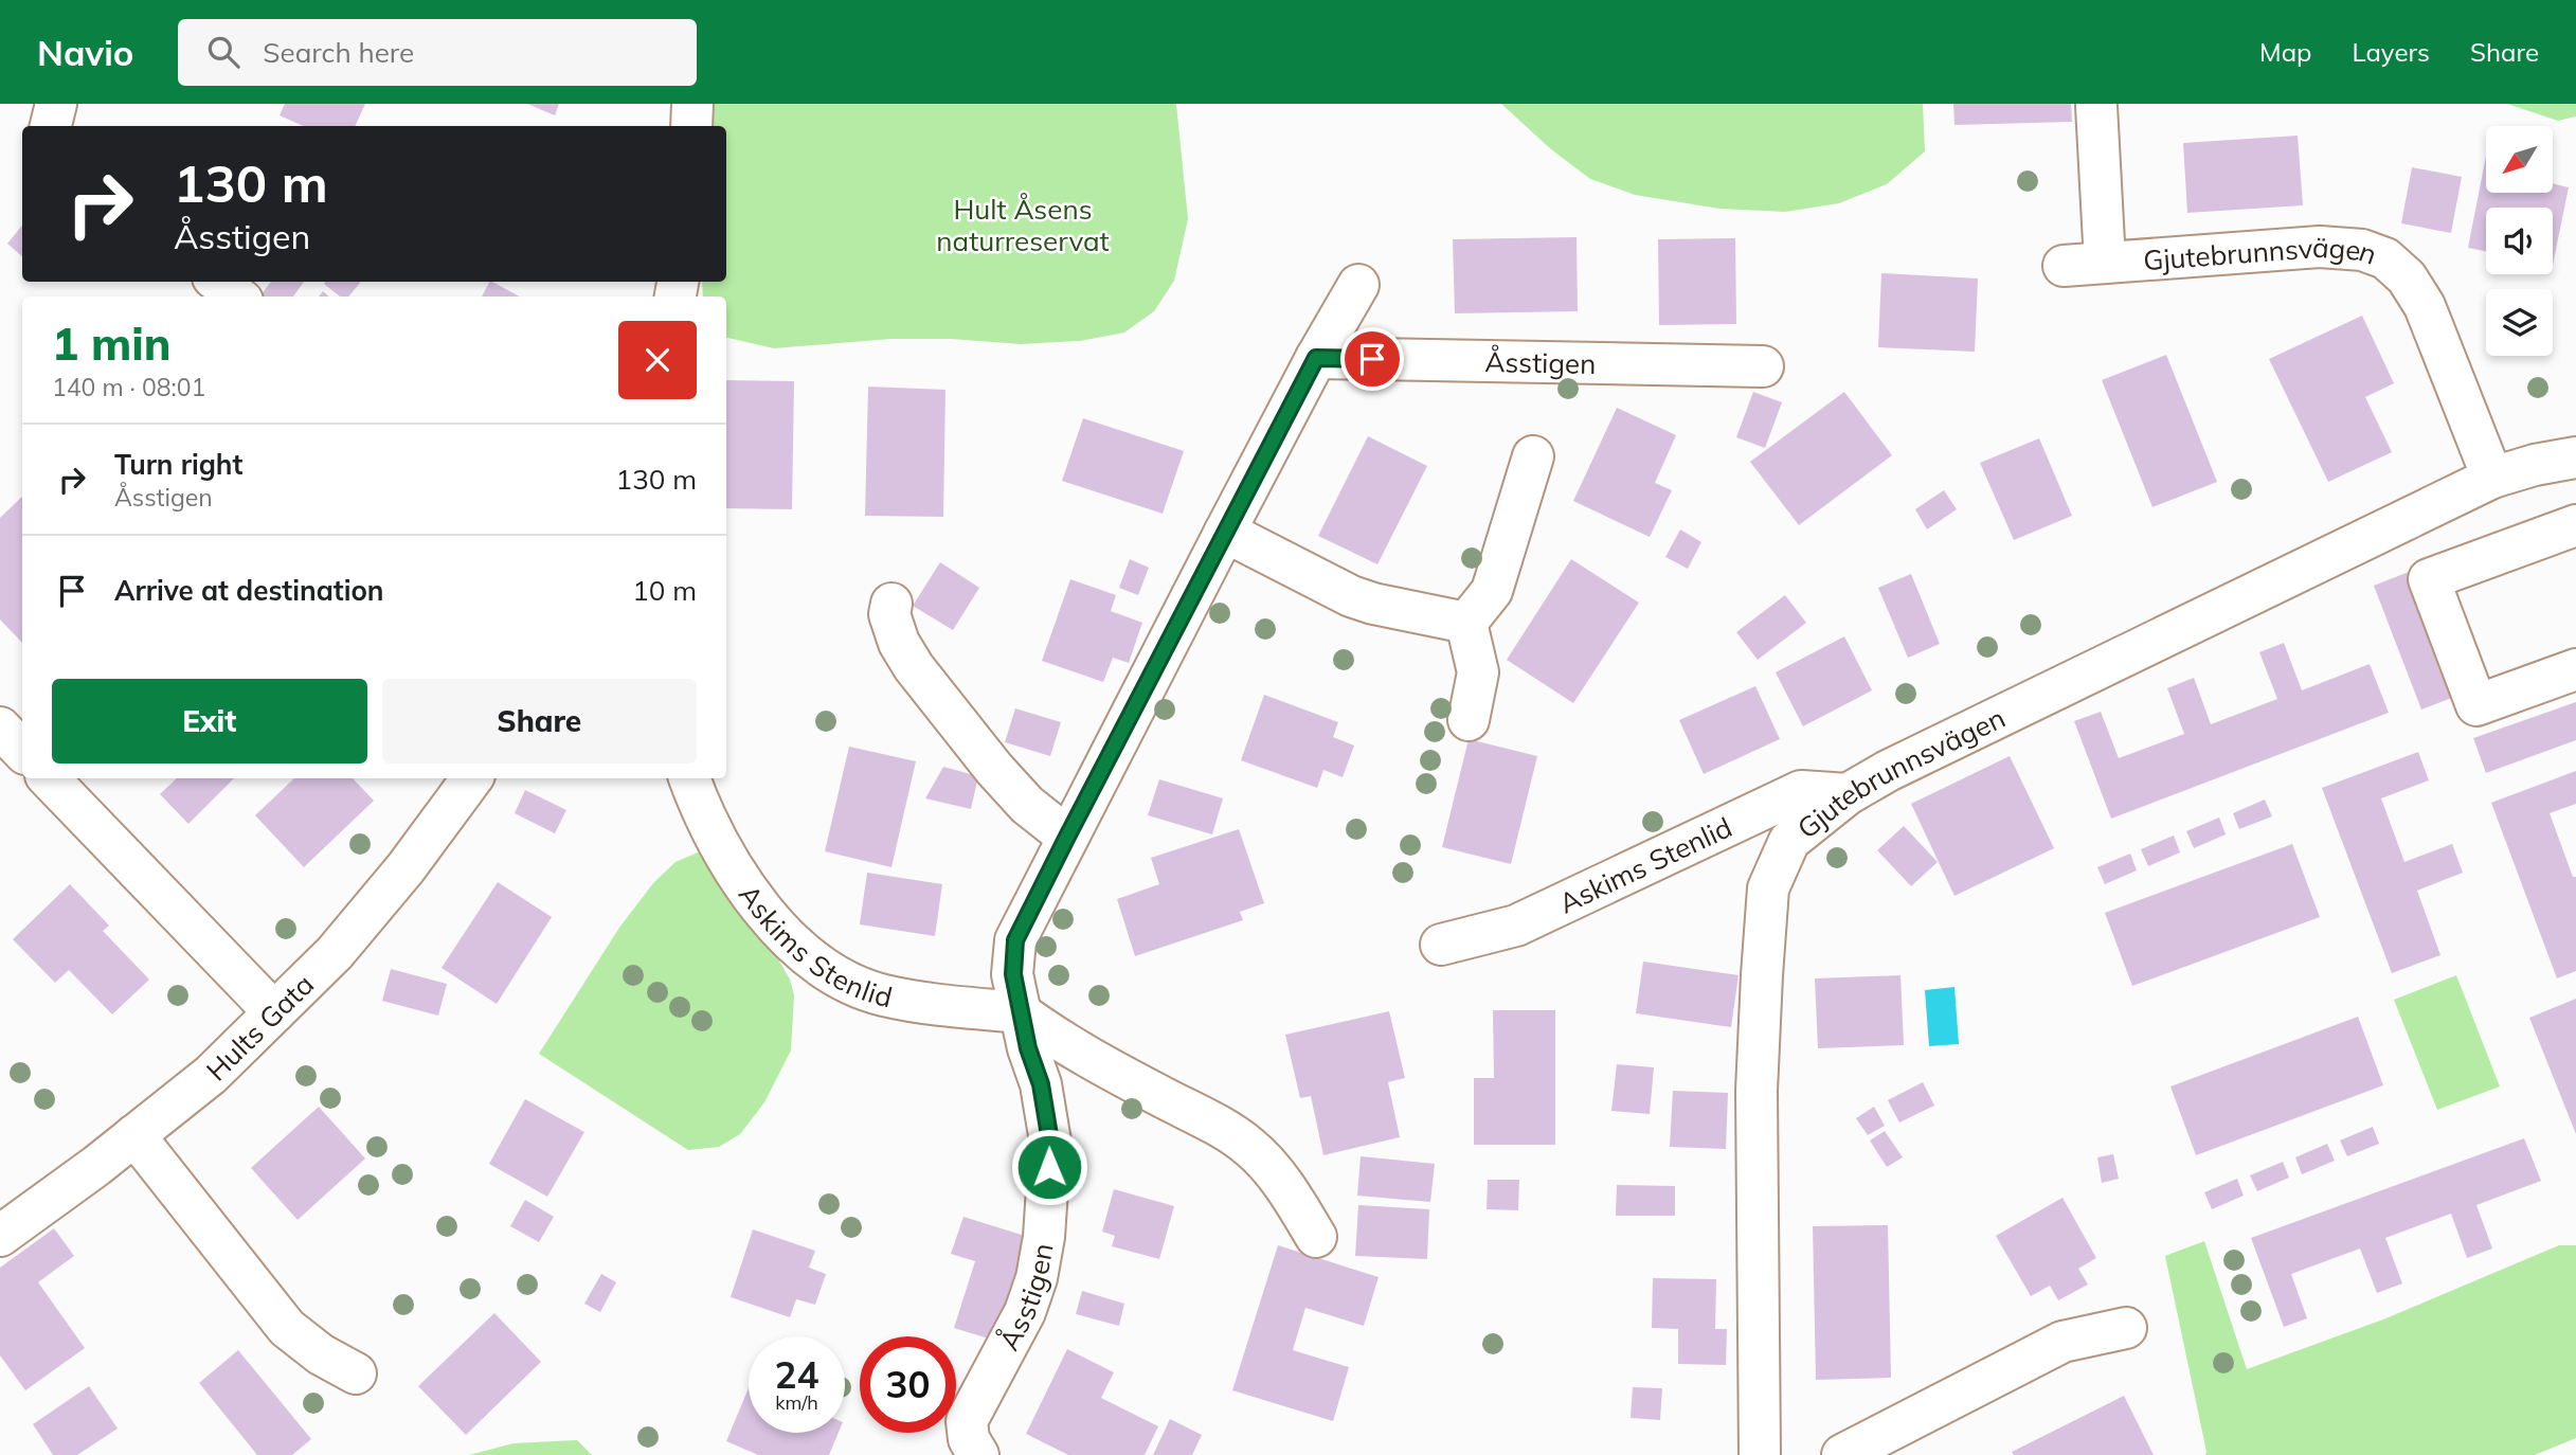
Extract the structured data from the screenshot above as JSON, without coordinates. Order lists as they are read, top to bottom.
{
  "streets": {
    "street": [
      "Gjutebrunnsvägen",
      "Åsstigen",
      "Askims Stenlid",
      "Hults Gata"
    ]
  },
  "crossings": [
    ["Gjutebrunnsvägen", "Askims Stenlid"],
    ["Åsstigen", "Askims Stenlid"]
  ],
  "parks": ["Hult Åsens naturreservat"],
  "north": "bottom left",
  "page": {
    "header": "Navio",
    "search": "Search here",
    "nav": ["Map", "Layers", "Share"],
    "turn": ["130 m", "Åsstigen"],
    "heading": ["1 min", "140 m · 08:01"],
    "list": [
      {
        "name": "Turn right",
        "note": "Åsstigen",
        "value": "130 m"
      },
      {
        "name": "Arrive at destination",
        "value": "10 m"
      }
    ],
    "buttons": ["Exit", "Share"],
    "speed": "24 km/h",
    "limit": "30"
  }
}
